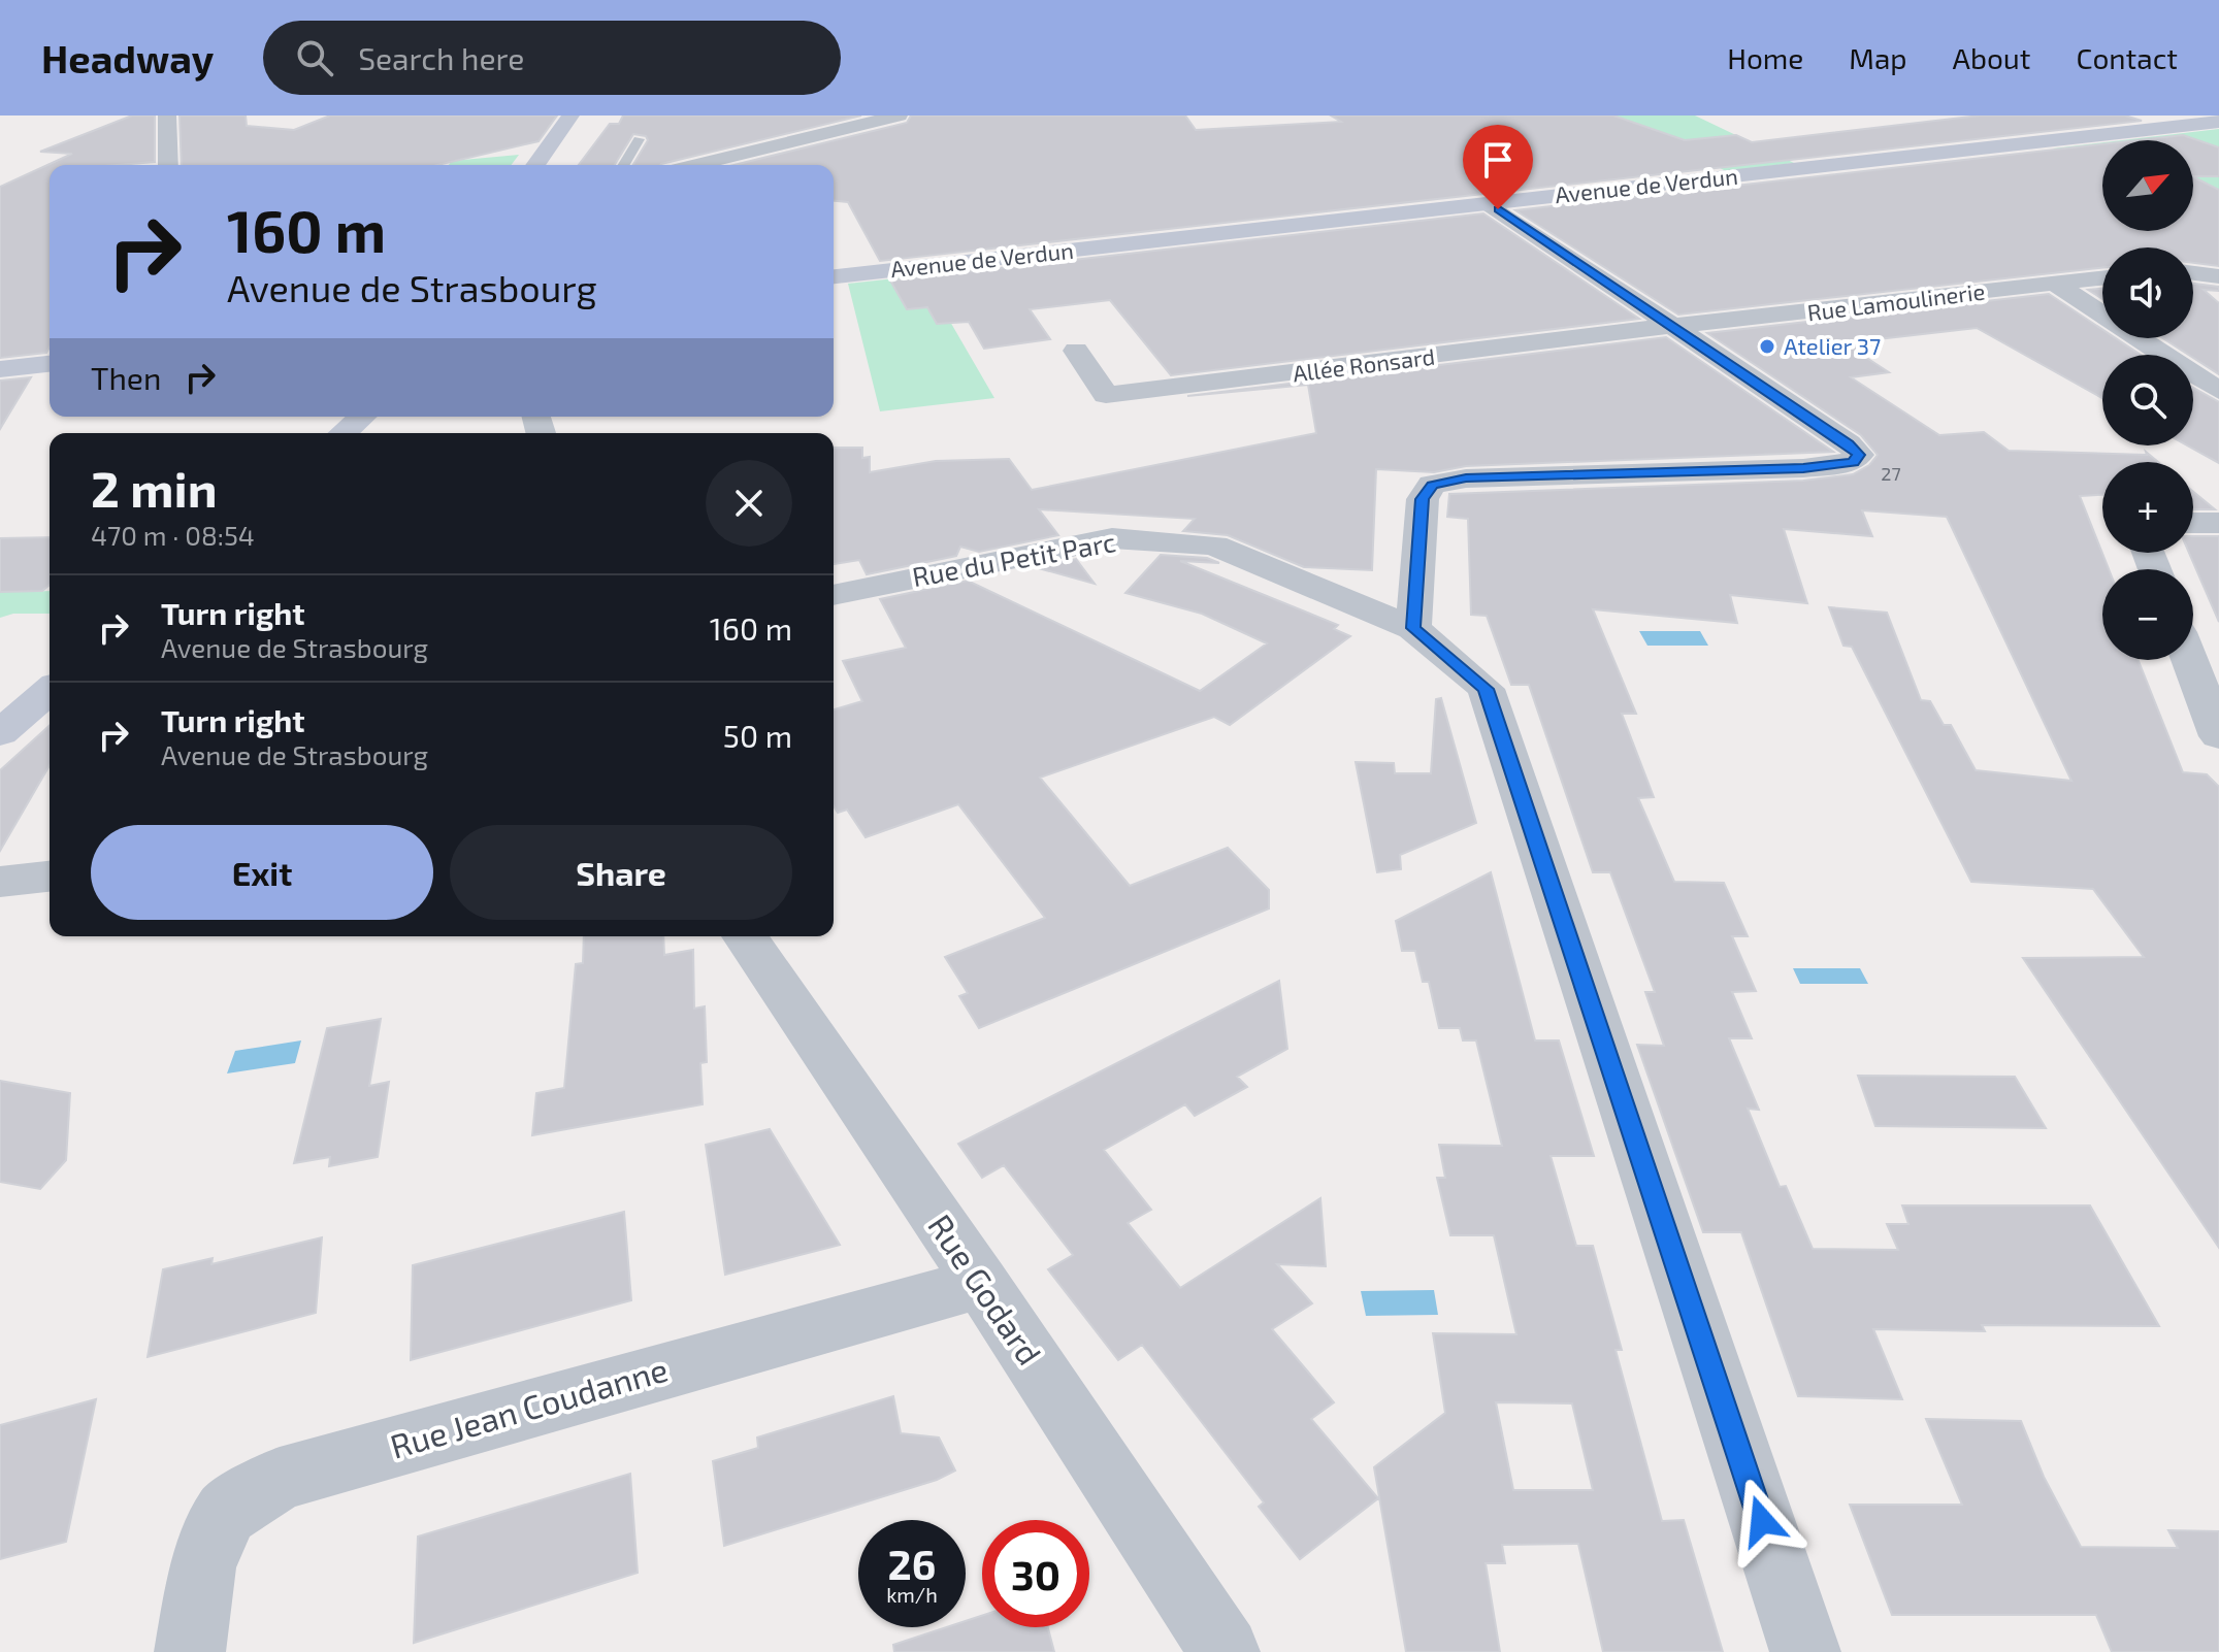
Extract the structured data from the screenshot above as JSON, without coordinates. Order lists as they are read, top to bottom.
{
  "streets": {
    "street": [
      "Avenue de Verdun",
      "Rue Lamoulinerie",
      "Allée Ronsard",
      "Rue du Petit Parc",
      "Rue Godard",
      "Rue Jean Coudanne"
    ]
  },
  "crossings": [
    ["Rue Lamoulinerie", "Allée Ronsard"],
    ["Rue Godard", "Rue Jean Coudanne"]
  ],
  "places": ["Atelier 37"],
  "house_numbers": ["27"],
  "north": "top right",
  "page": {
    "header": "Headway",
    "search": "Search here",
    "nav": [
      "Home",
      "Map",
      "About",
      "Contact"
    ],
    "map_buttons": ["+", "−"],
    "turn": ["160 m", "Avenue de Strasbourg"],
    "then": "Then",
    "heading": ["2 min", "470 m · 08:54"],
    "list": [
      {
        "name": "Turn right",
        "note": "Avenue de Strasbourg",
        "value": "160 m"
      },
      {
        "name": "Turn right",
        "note": "Avenue de Strasbourg",
        "value": "50 m"
      }
    ],
    "buttons": ["Exit", "Share"],
    "speed": "26 km/h",
    "limit": "30"
  }
}
